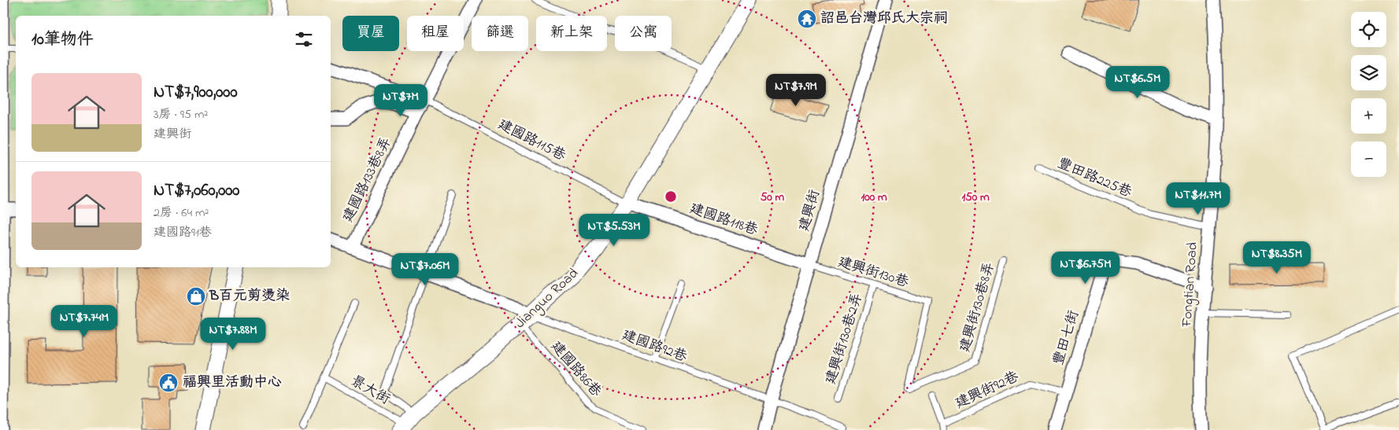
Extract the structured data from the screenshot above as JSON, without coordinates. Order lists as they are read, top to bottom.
{
  "streets": {
    "street": [
      "建國路133巷8弄",
      "建興街",
      "建國路118巷",
      "Fongtian Road",
      "Jianguo Road",
      "豐田七街"
    ],
    "lane": [
      "建國路115巷",
      "豐田路225巷",
      "建興街130巷",
      "建興街130巷8弄",
      "建興街130巷2弄",
      "建國路92巷",
      "建國路86巷",
      "景大街",
      "建興街92巷"
    ]
  },
  "crossings": [
    ["建國路115巷", "建國路133巷8弄"],
    ["建國路115巷", "建國路118巷"],
    ["建國路115巷", "Jianguo Road"],
    ["豐田路225巷", "Fongtian Road"],
    ["建興街", "建國路118巷"],
    ["建興街", "建興街130巷"],
    ["建興街", "建國路92巷"],
    ["建國路118巷", "建興街130巷"],
    ["建國路118巷", "Jianguo Road"],
    ["建興街130巷", "建興街130巷8弄"],
    ["建興街130巷", "建興街130巷2弄"],
    ["Fongtian Road", "豐田七街"],
    ["Jianguo Road", "建國路92巷"],
    ["Jianguo Road", "建國路86巷"],
    ["Jianguo Road", "景大街"],
    ["豐田七街", "建興街92巷"],
    ["建國路92巷", "建國路86巷"]
  ],
  "places": {
    "temple": ["詔邑台灣邱氏大宗祠"],
    "shop": ["B百元剪燙染"],
    "public building": ["福興里活動中心"]
  },
  "page": {
    "map_buttons": ["+", "−"],
    "chip": [
      "買屋",
      "租屋",
      "篩選",
      "新上架",
      "公寓"
    ],
    "heading": "10筆物件",
    "list": [
      {
        "name": "NT$7,900,000",
        "note": "3房 · 95 m² · 建興街"
      },
      {
        "name": "NT$7,060,000",
        "note": "2房 · 64 m² · 建國路91巷"
      }
    ],
    "price": [
      "NT$6.5M",
      "NT$7.9M",
      "NT$7M",
      "NT$11.7M",
      "NT$5.53M",
      "NT$8.35M",
      "NT$6.75M",
      "NT$7.06M",
      "NT$7.74M",
      "NT$7.88M"
    ]
  },
  "rings": ["50 m", "100 m", "150 m"]
}
